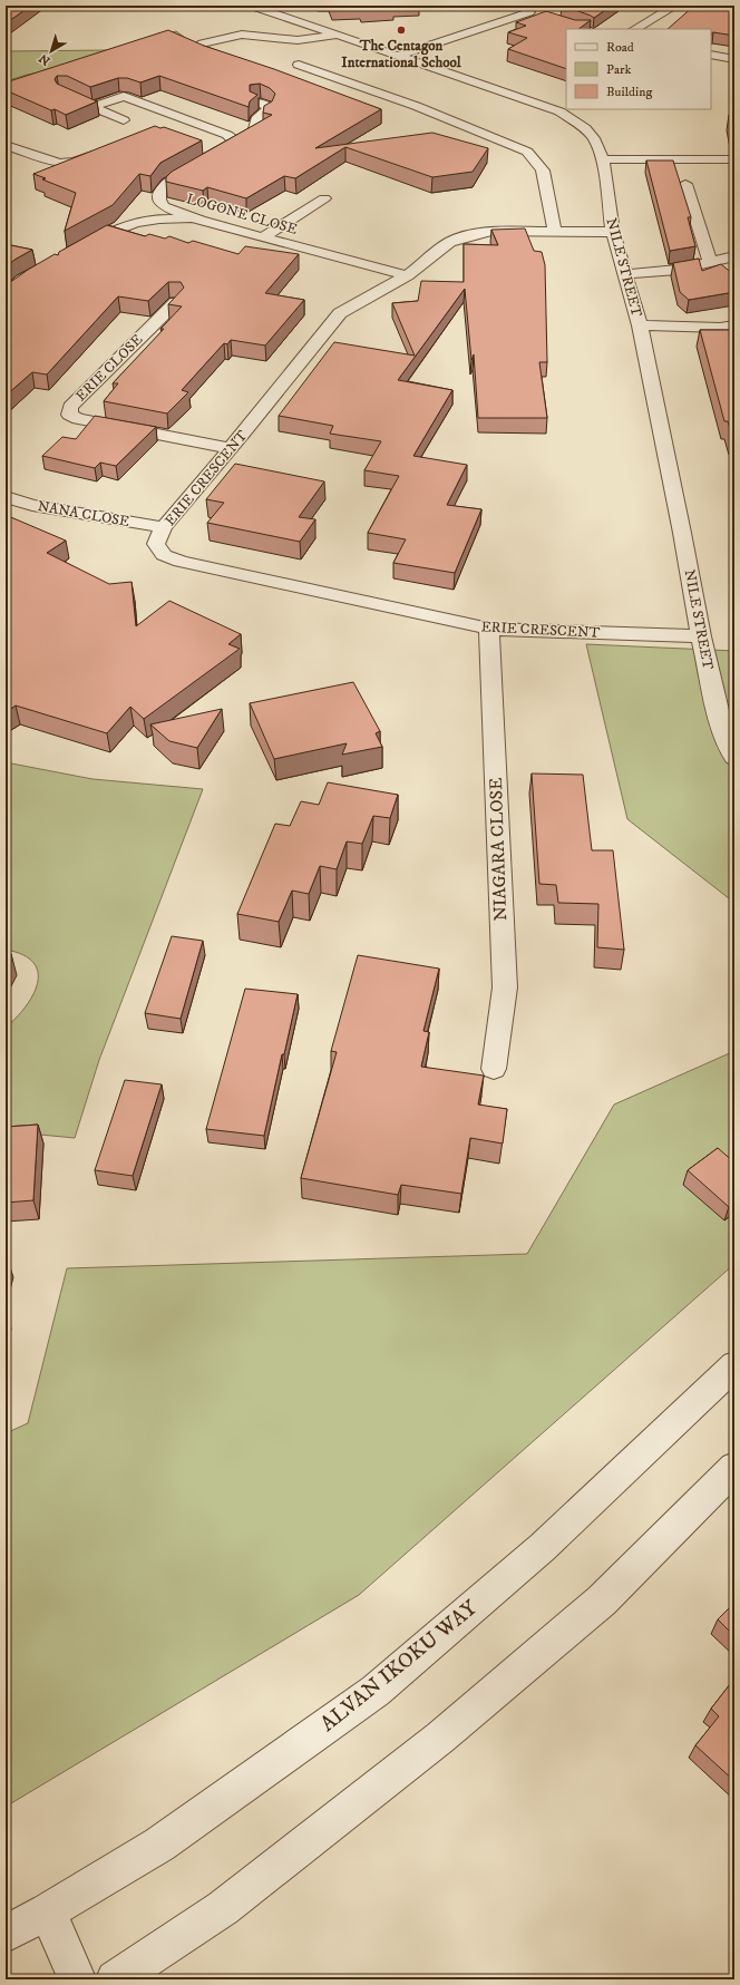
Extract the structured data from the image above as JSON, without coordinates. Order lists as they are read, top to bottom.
{
  "streets": {
    "street": [
      "LOGONE CLOSE",
      "NILE STREET",
      "ERIE CLOSE",
      "ERIE CRESCENT",
      "NANA CLOSE",
      "NIAGARA CLOSE",
      "ALVAN IKOKU WAY"
    ]
  },
  "crossings": [
    ["LOGONE CLOSE", "ERIE CRESCENT"],
    ["NILE STREET", "ERIE CRESCENT"],
    ["ERIE CLOSE", "ERIE CRESCENT"],
    ["ERIE CRESCENT", "NANA CLOSE"],
    ["ERIE CRESCENT", "NIAGARA CLOSE"]
  ],
  "places": ["The Centagon International School"],
  "legend": ["Road", "Park", "Building"],
  "north": "bottom left"
}
